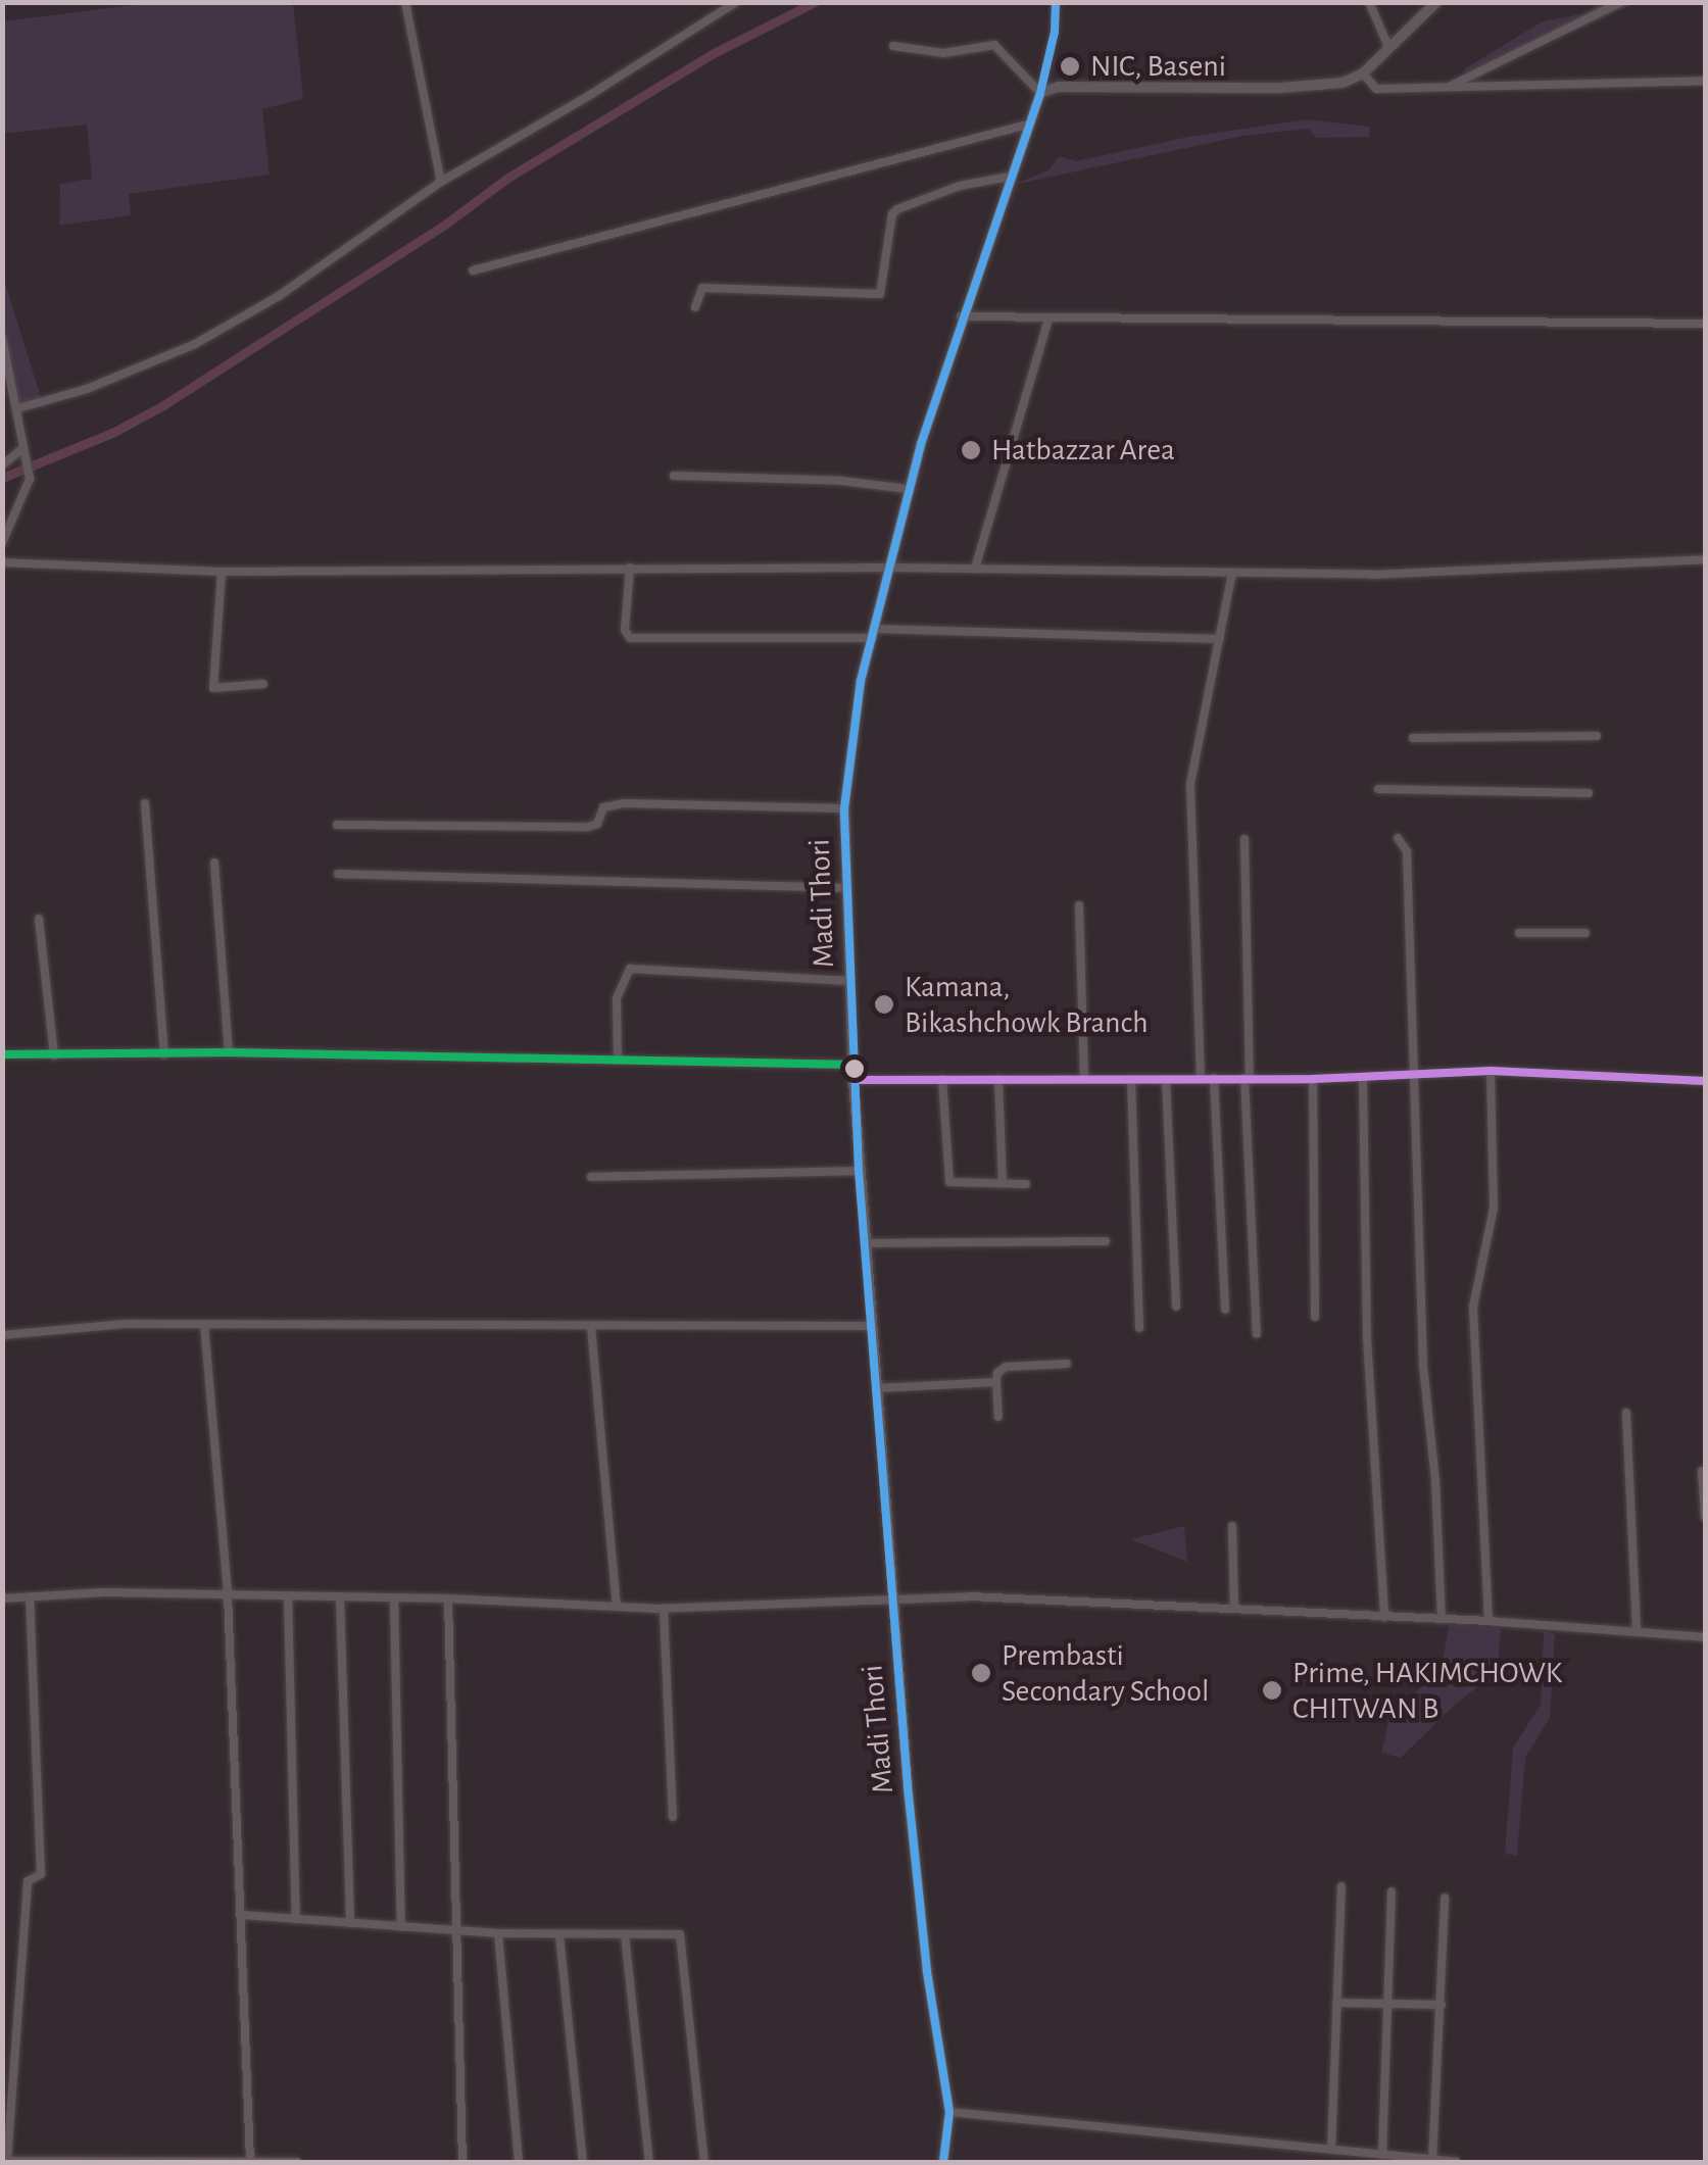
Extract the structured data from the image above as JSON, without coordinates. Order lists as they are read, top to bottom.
{
  "streets": {
    "main road": ["Madi Thori"]
  },
  "places": [
    "NIC, Baseni",
    "Hatbazzar Area",
    "Kamana, Bikashchowk Branch",
    "Prembasti Secondary School",
    "Prime, HAKIMCHOWK CHITWAN B"
  ]
}
